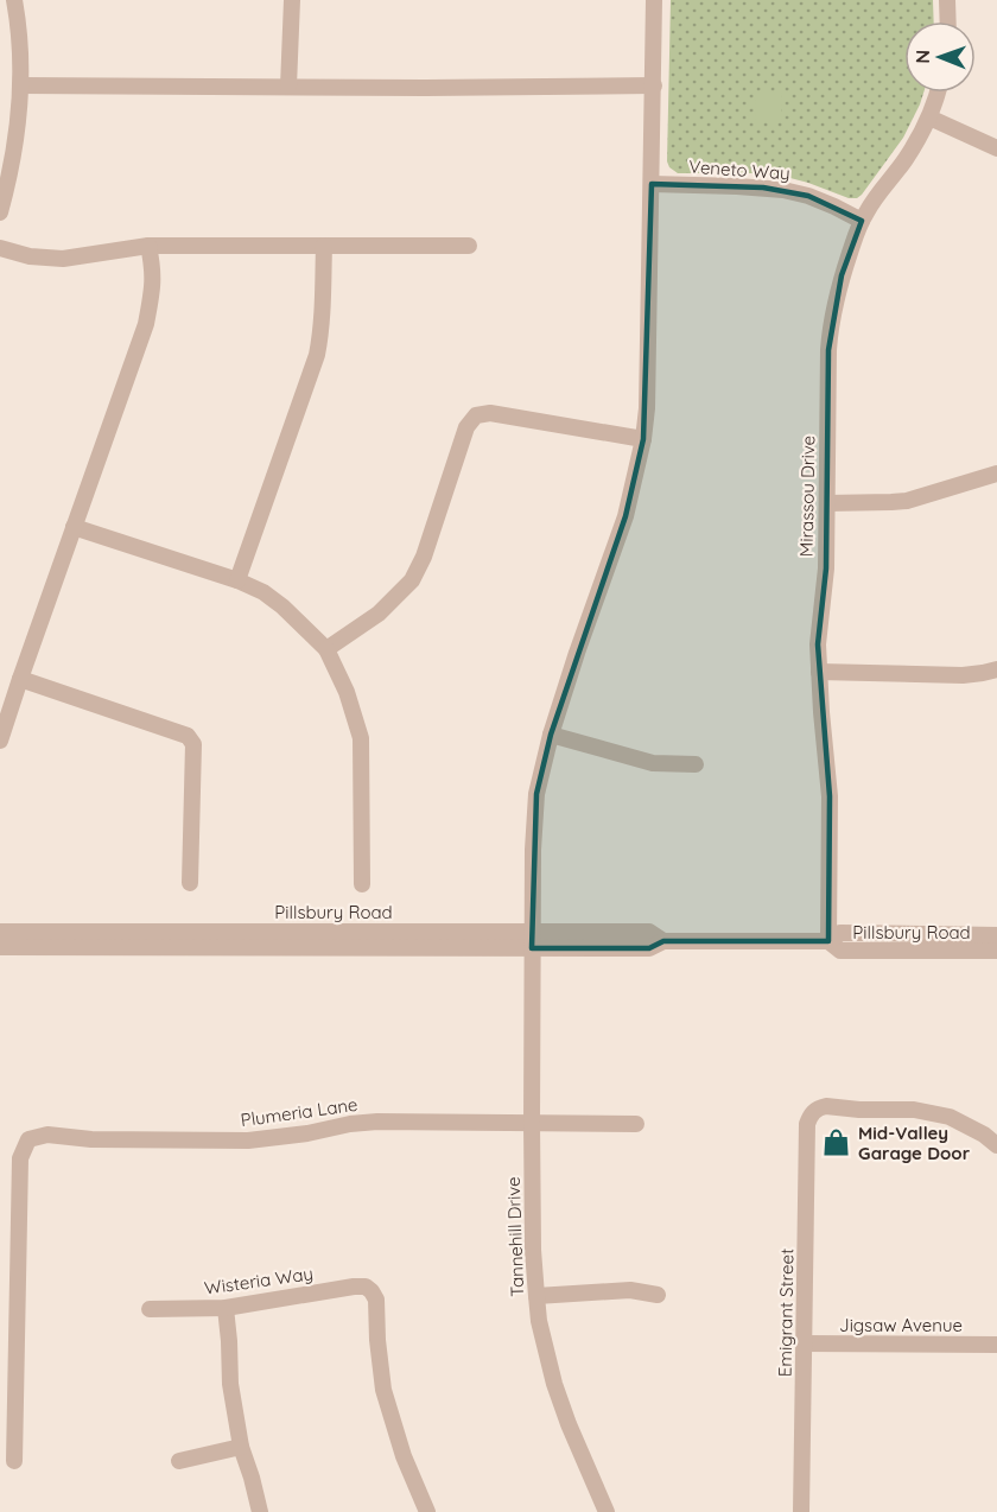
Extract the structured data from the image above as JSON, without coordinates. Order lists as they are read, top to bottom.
{
  "streets": {
    "street": [
      "Veneto Way",
      "Mirassou Drive",
      "Pillsbury Road",
      "Plumeria Lane",
      "Tannehill Drive",
      "Wisteria Way",
      "Emigrant Street",
      "Jigsaw Avenue"
    ]
  },
  "crossings": [
    ["Veneto Way", "Mirassou Drive"],
    ["Veneto Way", "Tannehill Drive"],
    ["Mirassou Drive", "Pillsbury Road"],
    ["Pillsbury Road", "Tannehill Drive"],
    ["Plumeria Lane", "Tannehill Drive"],
    ["Emigrant Street", "Jigsaw Avenue"]
  ],
  "places": {
    "shop": ["Mid-Valley Garage Door"]
  },
  "north": "left"
}
